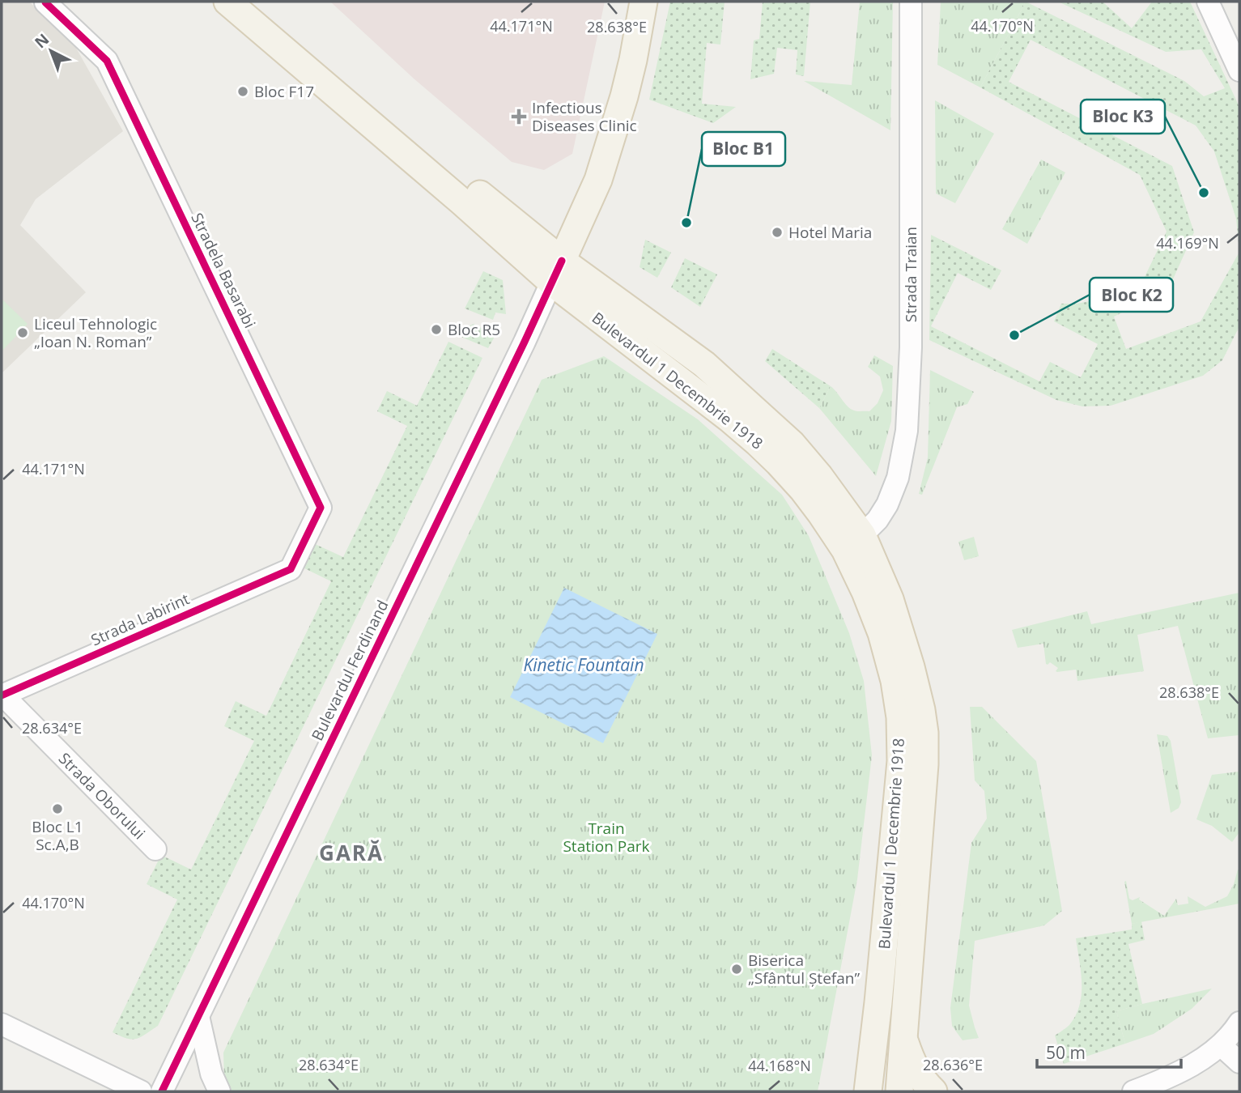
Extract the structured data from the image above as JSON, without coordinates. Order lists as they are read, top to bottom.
{
  "streets": {
    "main road": ["Bulevardul 1 Decembrie 1918", "Bulevardul Ferdinand"],
    "street": [
      "Stradela Basarabi",
      "Strada Traian",
      "Strada Labirint",
      "Strada Oborului"
    ]
  },
  "crossings": [
    ["Stradela Basarabi", "Strada Labirint"],
    ["Strada Traian", "Bulevardul 1 Decembrie 1918"],
    ["Bulevardul 1 Decembrie 1918", "Bulevardul Ferdinand"],
    ["Strada Labirint", "Strada Oborului"]
  ],
  "districts": ["GARĂ"],
  "water": ["Kinetic Fountain"],
  "parks": ["Train Station Park"],
  "places": {
    "other": [
      "Bloc F17",
      "Bloc K3",
      "Bloc B1",
      "Hotel Maria",
      "Bloc R5",
      "Liceul Tehnologic „Ioan N. Roman”",
      "Bloc K2",
      "Bloc L1 Sc.A,B",
      "Biserica „Sfântul Ștefan”"
    ],
    "health": ["Infectious Diseases Clinic"]
  },
  "scale_bar": "50 m",
  "north": "top left",
  "coordinates": [
    "44.170°N",
    "44.171°N",
    "28.638°E",
    "44.169°N",
    "28.634°E",
    "28.636°E",
    "44.168°N"
  ]
}
